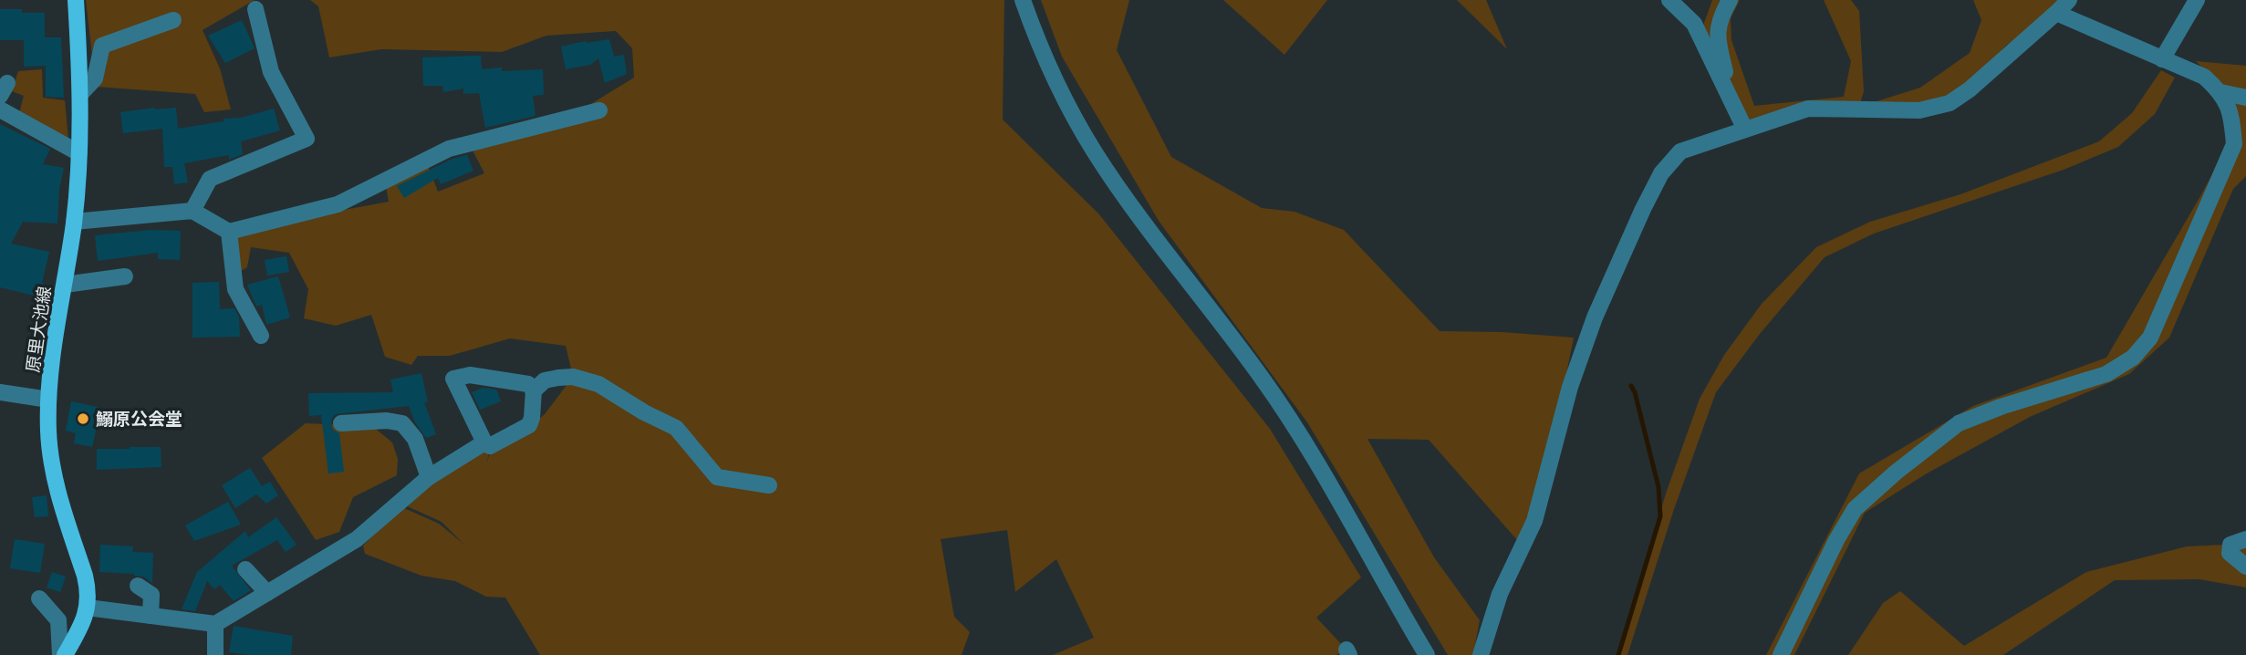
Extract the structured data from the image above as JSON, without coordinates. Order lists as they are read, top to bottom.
{
  "streets": {
    "main road": ["原里大池線"]
  },
  "places": ["鰯原公会堂"]
}
